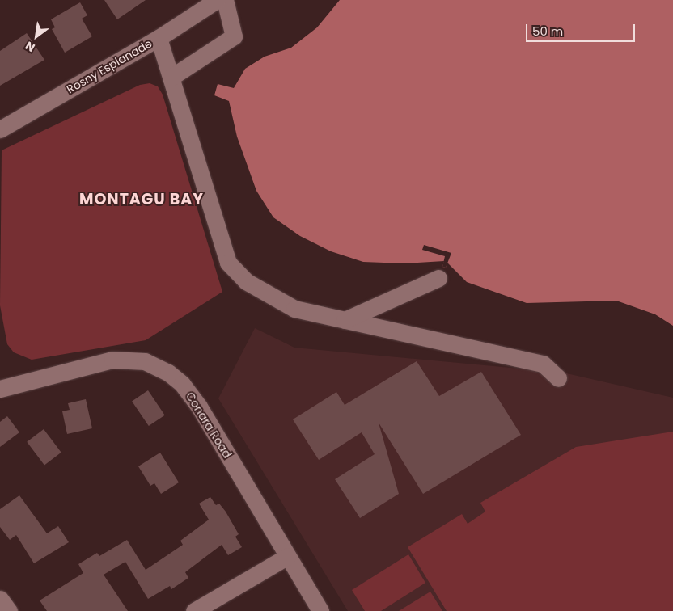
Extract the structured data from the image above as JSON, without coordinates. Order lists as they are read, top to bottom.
{
  "streets": {
    "street": ["Rosny Esplanade", "Conara Road"]
  },
  "districts": ["MONTAGU BAY"],
  "scale_bar": "50 m",
  "north": "bottom left"
}
